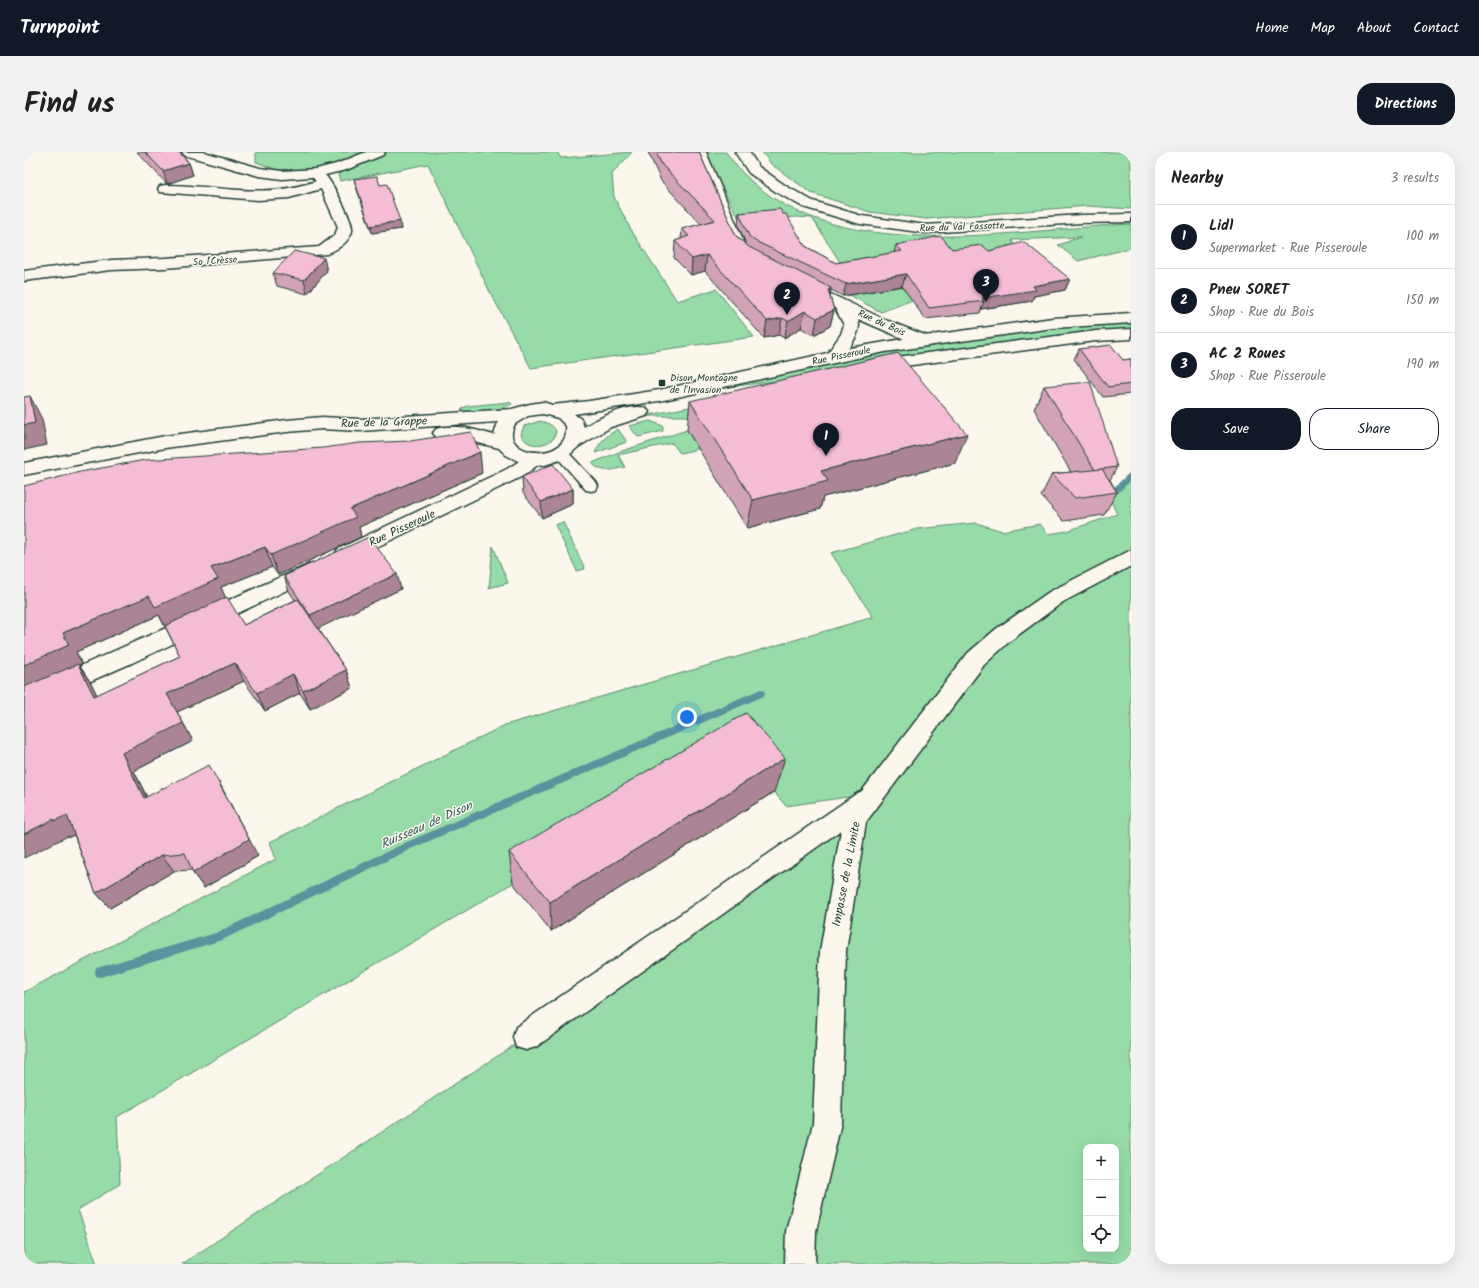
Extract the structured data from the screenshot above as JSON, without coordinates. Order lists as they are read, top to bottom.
{
  "streets": {
    "street": [
      "Rue du Val Fassotte",
      "So l'Crèsse",
      "Rue du Bois",
      "Rue Pisseroule",
      "Rue de la Grappe",
      "Impasse de la Limite"
    ]
  },
  "crossings": [
    ["Rue du Bois", "Rue Pisseroule"],
    ["Rue Pisseroule", "Rue de la Grappe"]
  ],
  "water": ["Ruisseau de Dison"],
  "places": {
    "transit": ["Dison Montagne de l'Invasion"]
  },
  "page": {
    "header": "Turnpoint",
    "nav": [
      "Home",
      "Map",
      "About",
      "Contact"
    ],
    "title": "Find us",
    "buttons": [
      "Directions",
      ["Save", "Share"]
    ],
    "heading": ["Nearby", "3 results"],
    "list": [
      {
        "mark": "1",
        "name": "Lidl",
        "note": "Supermarket · Rue Pisseroule",
        "value": "100 m"
      },
      {
        "mark": "2",
        "name": "Pneu SORET",
        "note": "Shop · Rue du Bois",
        "value": "150 m"
      },
      {
        "mark": "3",
        "name": "AC 2 Roues",
        "note": "Shop · Rue Pisseroule",
        "value": "190 m"
      }
    ],
    "pins": ["3", "2", "1"],
    "map_buttons": ["+", "−"]
  }
}
